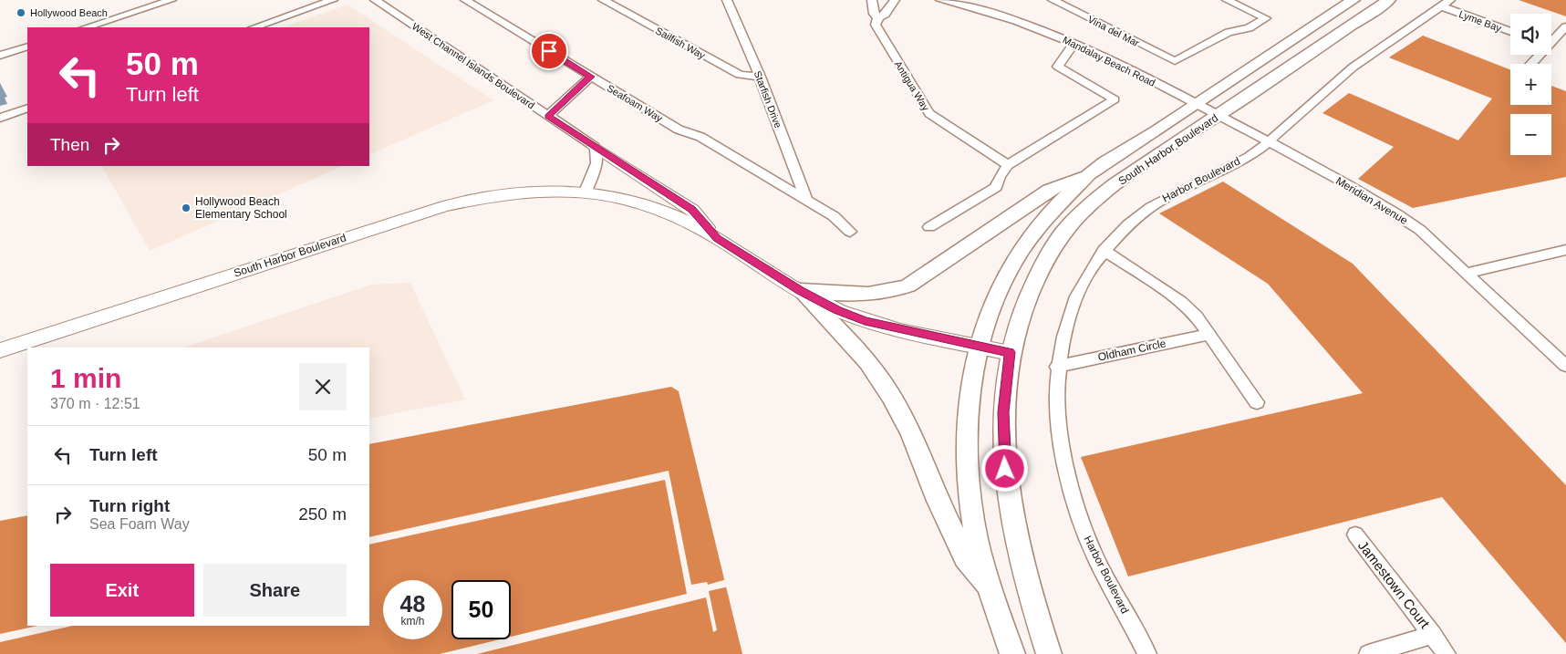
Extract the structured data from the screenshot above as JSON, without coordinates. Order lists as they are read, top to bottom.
{
  "streets": {
    "main road": ["South Harbor Boulevard"],
    "street": [
      "Lyme Bay",
      "Vina del Mar",
      "Sailfish Way",
      "Mandalay Beach Road",
      "West Channel Islands Boulevard",
      "Antigua Way",
      "Starfish Drive",
      "Seafoam Way",
      "Harbor Boulevard",
      "Meridian Avenue",
      "Oldham Circle",
      "Jamestown Court"
    ]
  },
  "crossings": [
    ["Lyme Bay", "Harbor Boulevard"],
    ["Sailfish Way", "Starfish Drive"],
    ["Mandalay Beach Road", "South Harbor Boulevard"],
    ["Mandalay Beach Road", "Meridian Avenue"],
    ["West Channel Islands Boulevard", "South Harbor Boulevard"],
    ["Starfish Drive", "Seafoam Way"],
    ["South Harbor Boulevard", "Meridian Avenue"],
    ["Harbor Boulevard", "Meridian Avenue"],
    ["Harbor Boulevard", "Oldham Circle"]
  ],
  "places": ["Hollywood Beach", "Hollywood Beach Elementary School"],
  "page": {
    "map_buttons": ["+", "−"],
    "turn": ["50 m", "Turn left"],
    "then": "Then",
    "heading": ["1 min", "370 m · 12:51"],
    "list": [
      {
        "name": "Turn left",
        "value": "50 m"
      },
      {
        "name": "Turn right",
        "note": "Sea Foam Way",
        "value": "250 m"
      }
    ],
    "buttons": ["Exit", "Share"],
    "speed": "48 km/h",
    "limit": "50"
  }
}
